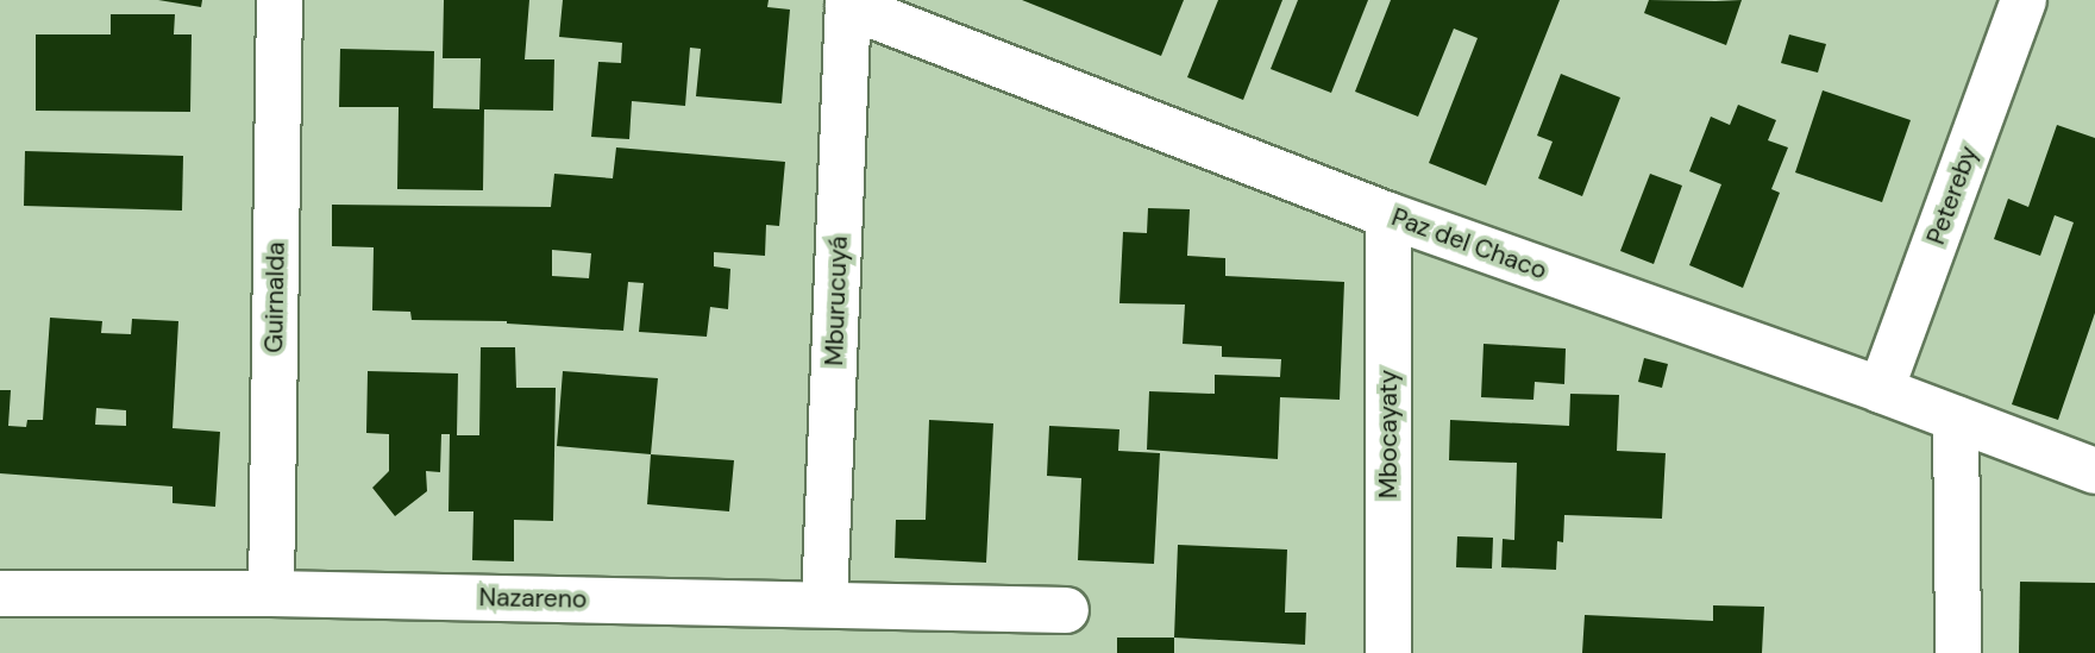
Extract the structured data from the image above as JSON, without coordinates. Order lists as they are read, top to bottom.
{
  "streets": {
    "street": [
      "Petereby",
      "Paz del Chaco",
      "Guirnalda",
      "Mburucuyá",
      "Mbocayaty",
      "Nazareno"
    ]
  },
  "crossings": [
    ["Petereby", "Paz del Chaco"],
    ["Paz del Chaco", "Mburucuyá"],
    ["Paz del Chaco", "Mbocayaty"],
    ["Guirnalda", "Nazareno"],
    ["Mburucuyá", "Nazareno"]
  ]
}
